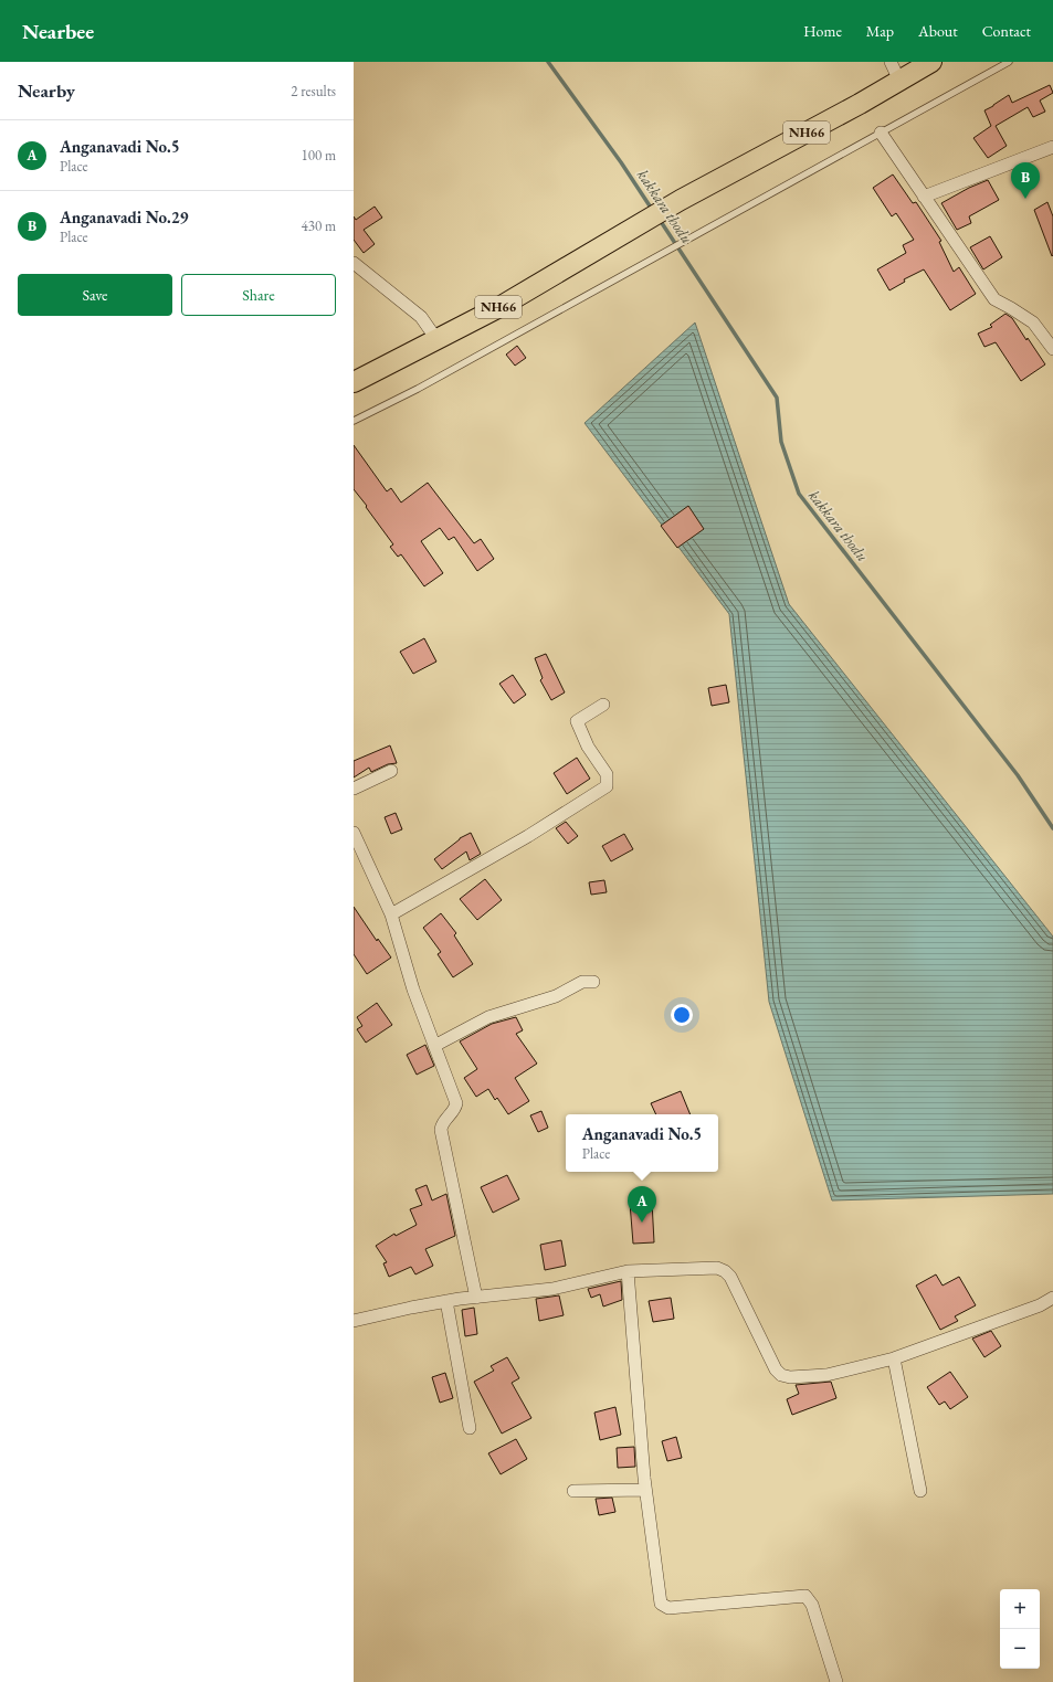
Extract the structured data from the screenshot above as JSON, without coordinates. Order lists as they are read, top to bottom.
{
  "streets": {
    "highway": ["NH66"]
  },
  "water": ["kakkara thodu"],
  "page": {
    "header": "Nearbee",
    "nav": [
      "Home",
      "Map",
      "About",
      "Contact"
    ],
    "heading": ["Nearby", "2 results"],
    "list": [
      {
        "mark": "A",
        "name": "Anganavadi No.5",
        "note": "Place",
        "value": "100 m"
      },
      {
        "mark": "B",
        "name": "Anganavadi No.29",
        "note": "Place",
        "value": "430 m"
      }
    ],
    "pins": ["B", "A"],
    "buttons": ["Save", "Share"],
    "popup": ["Anganavadi No.5", "Place"],
    "map_buttons": ["+", "−"]
  }
}
